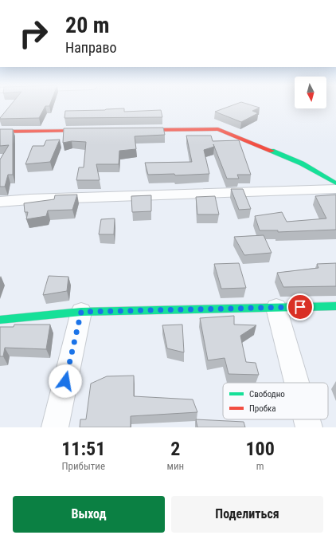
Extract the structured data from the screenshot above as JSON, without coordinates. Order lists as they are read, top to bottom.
{
  "legend": ["Свободно", "Пробка"],
  "north": "bottom",
  "page": {
    "turn": ["20 m", "Направо"],
    "eta": [
      "11:51",
      "Прибытие",
      "2",
      "мин",
      "100",
      "m"
    ],
    "buttons": ["Выход", "Поделиться"]
  }
}
